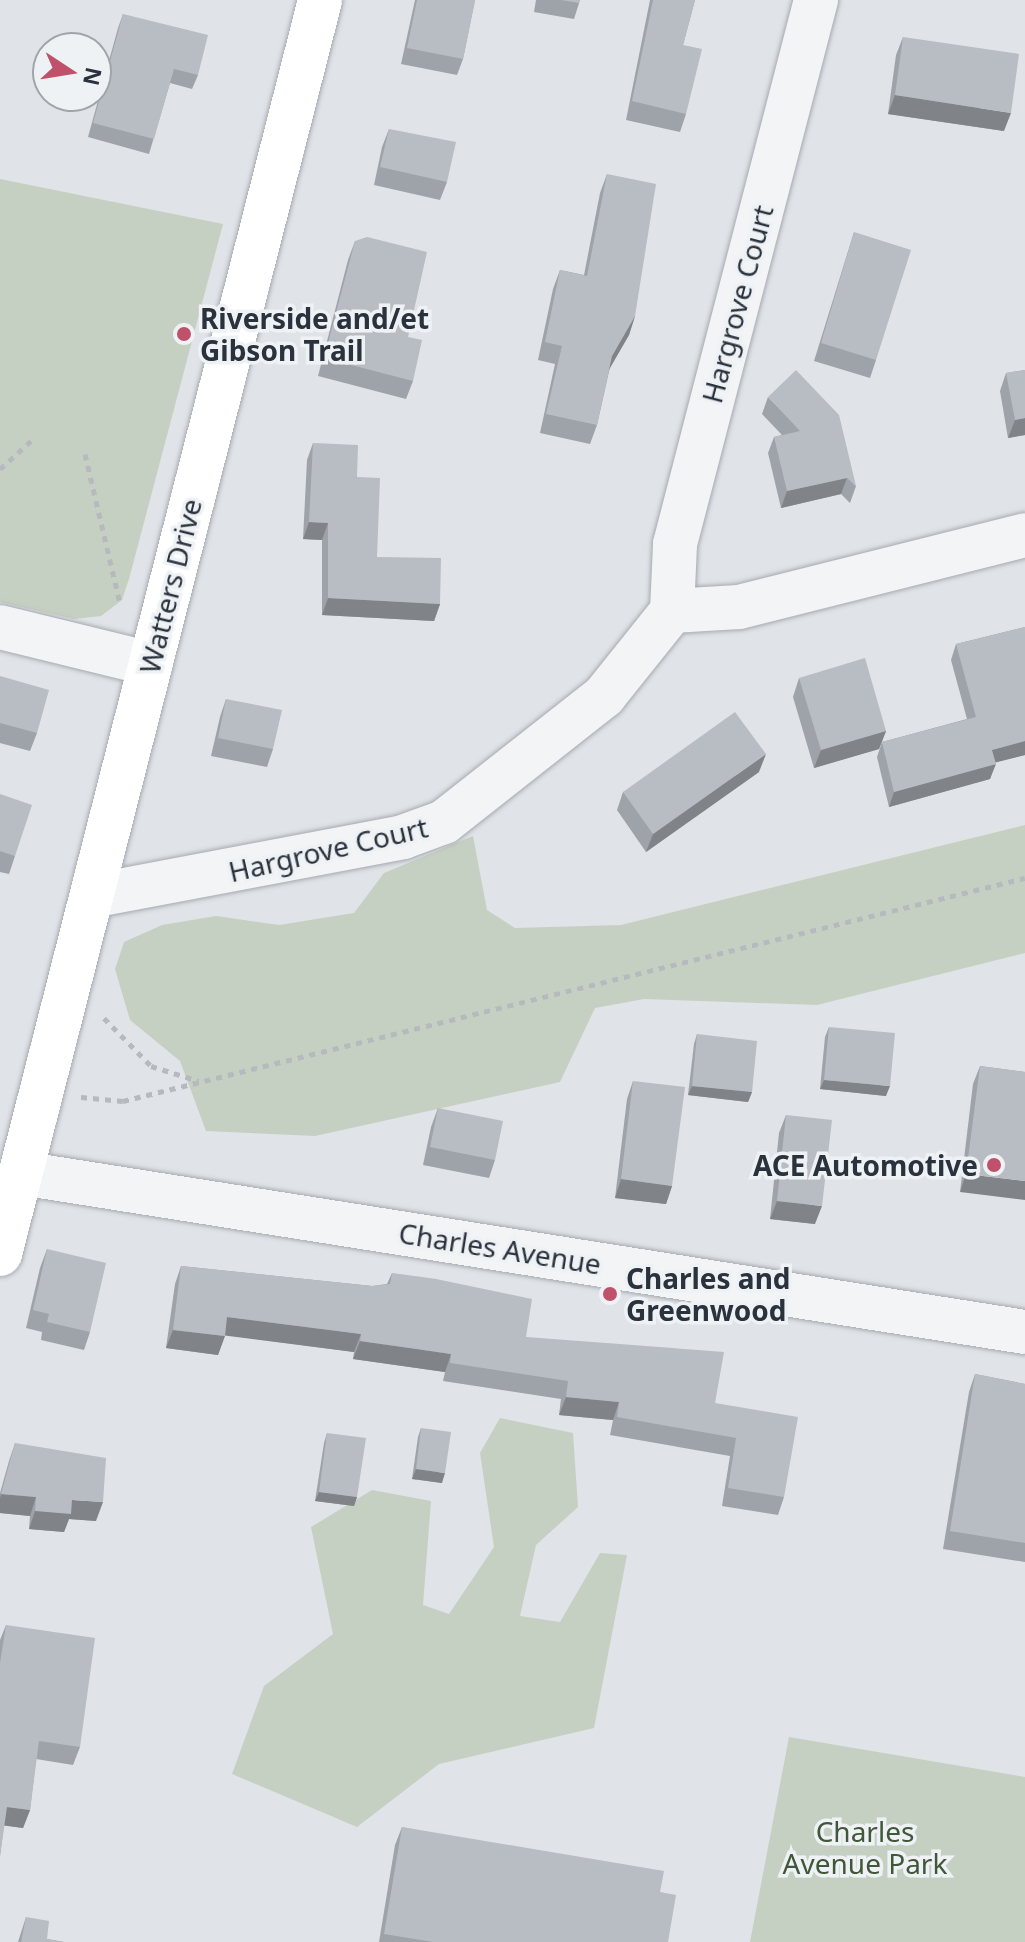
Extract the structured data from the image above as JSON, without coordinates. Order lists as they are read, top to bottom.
{
  "streets": {
    "main road": ["Watters Drive"],
    "street": ["Hargrove Court", "Charles Avenue"]
  },
  "crossings": [
    ["Hargrove Court", "Watters Drive"],
    ["Watters Drive", "Charles Avenue"]
  ],
  "parks": ["Charles Avenue Park"],
  "places": ["Riverside and/et Gibson Trail", "ACE Automotive", "Charles and Greenwood"],
  "north": "right"
}
